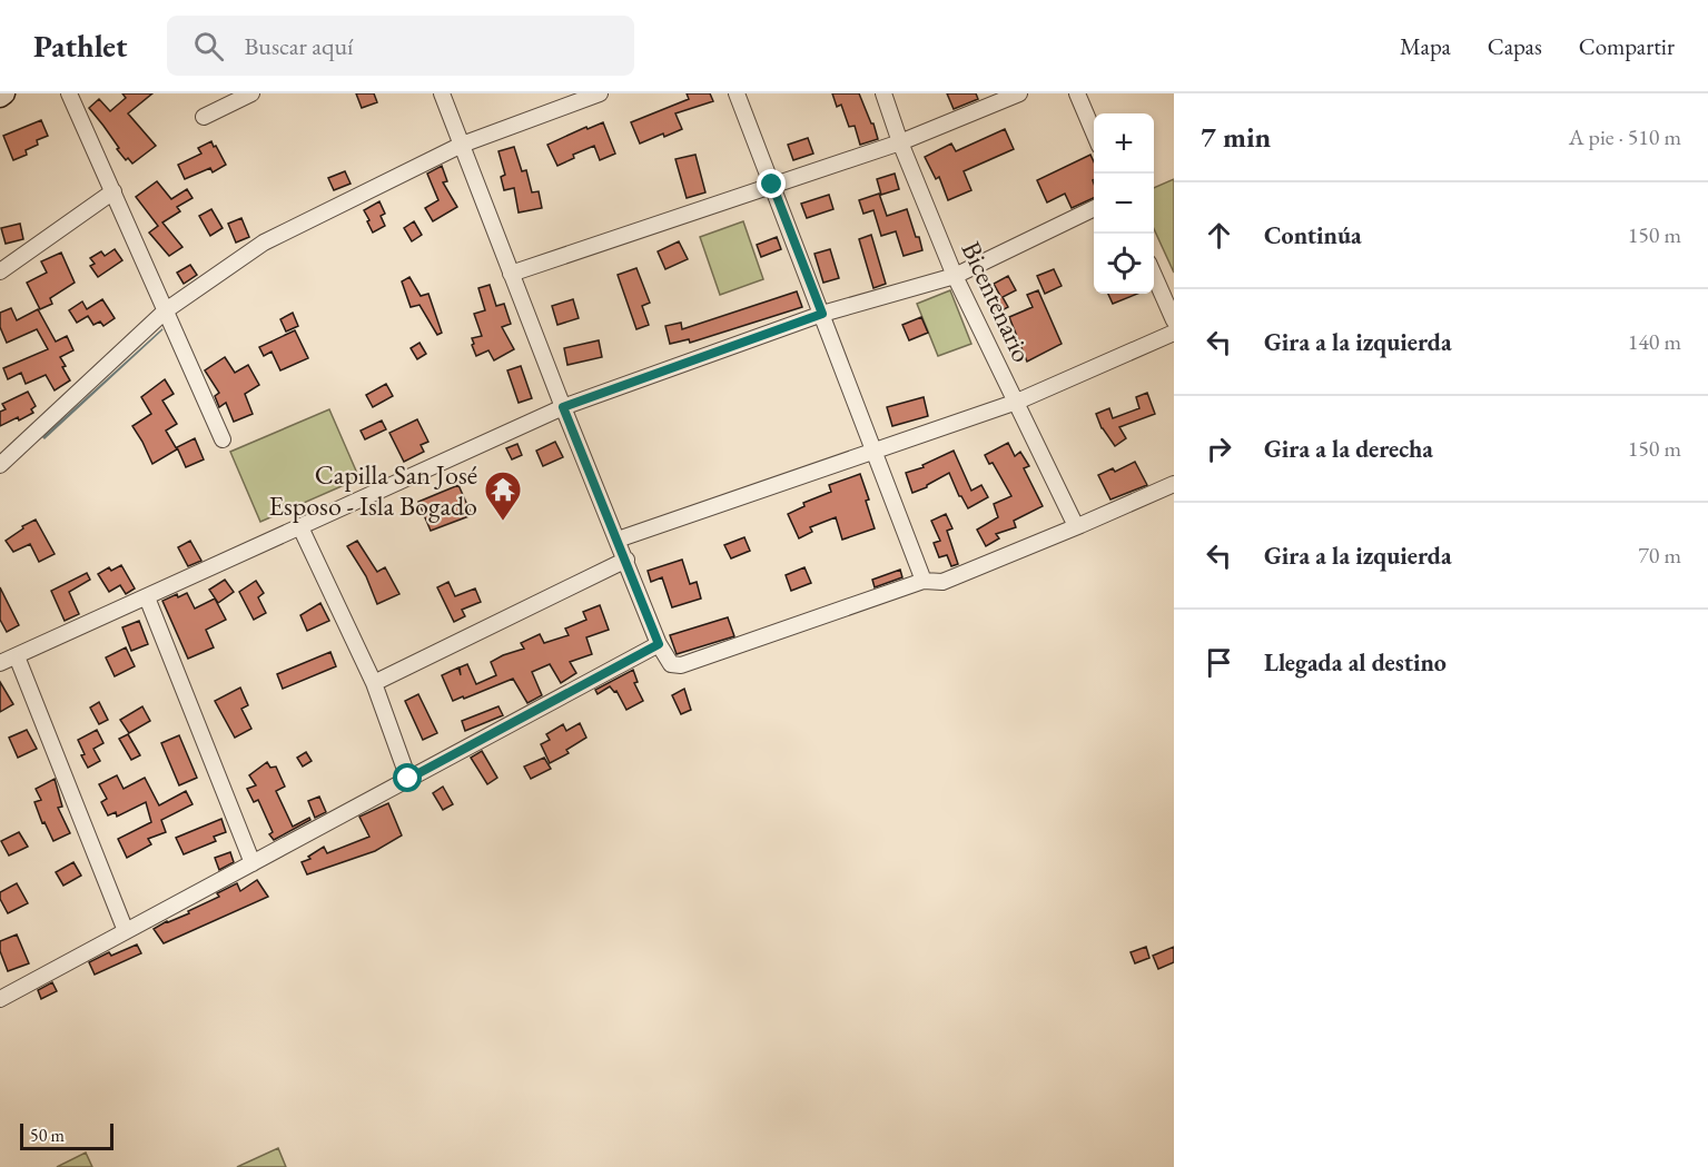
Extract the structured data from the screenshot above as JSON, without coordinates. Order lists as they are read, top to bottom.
{
  "streets": {
    "street": ["Bicentenario"]
  },
  "places": {
    "temple": ["Capilla San José Esposo - Isla Bogado"]
  },
  "scale_bar": "50 m",
  "page": {
    "header": "Pathlet",
    "search": "Buscar aquí",
    "nav": ["Mapa", "Capas", "Compartir"],
    "heading": ["7 min", "A pie · 510 m"],
    "map_buttons": ["+", "−"],
    "list": [
      ["Continúa", "150 m"],
      ["Gira a la izquierda", "140 m"],
      ["Gira a la derecha", "150 m"],
      ["Gira a la izquierda", "70 m"],
      "Llegada al destino"
    ],
    "scale": "50 m"
  }
}
